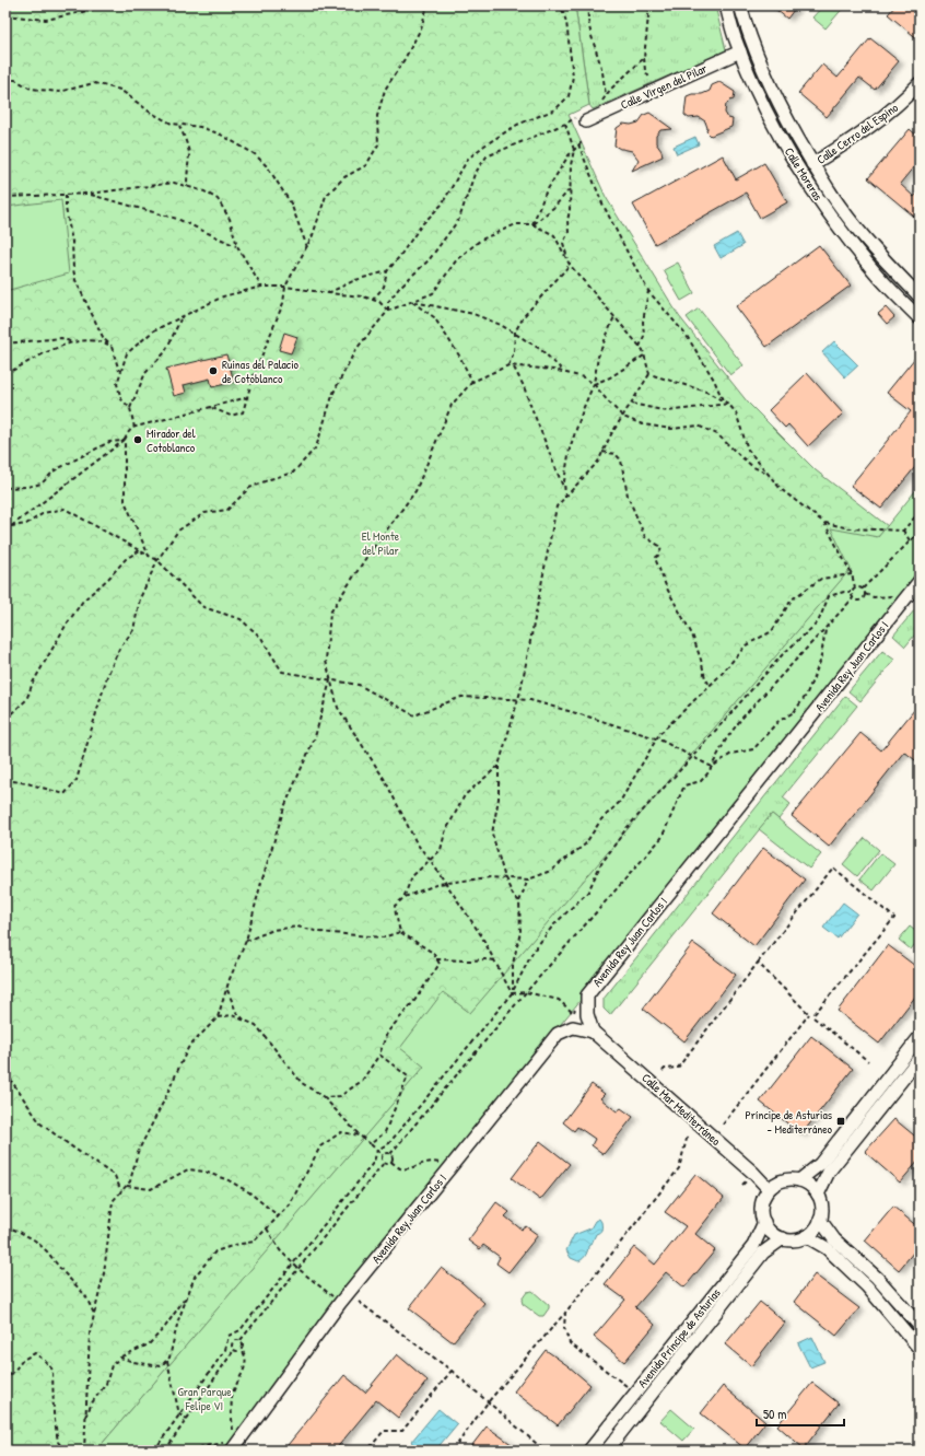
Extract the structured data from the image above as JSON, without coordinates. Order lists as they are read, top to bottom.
{
  "streets": {
    "street": [
      "Calle Virgen del Pilar",
      "Calle Cerro del Espino",
      "Calle Moreras",
      "Avenida Rey Juan Carlos I",
      "Calle Mar Mediterráneo",
      "Avenida Príncipe de Asturias"
    ]
  },
  "crossings": [
    ["Calle Virgen del Pilar", "Calle Moreras"],
    ["Calle Cerro del Espino", "Calle Moreras"],
    ["Avenida Rey Juan Carlos I", "Calle Mar Mediterráneo"],
    ["Calle Mar Mediterráneo", "Avenida Príncipe de Asturias"]
  ],
  "parks": ["El Monte del Pilar", "Gran Parque Felipe VI"],
  "places": {
    "other": ["Ruinas del Palacio de Cotoblanco", "Mirador del Cotoblanco"],
    "transit": ["Príncipe de Asturias - Mediterráneo"]
  },
  "scale_bar": "50 m"
}
